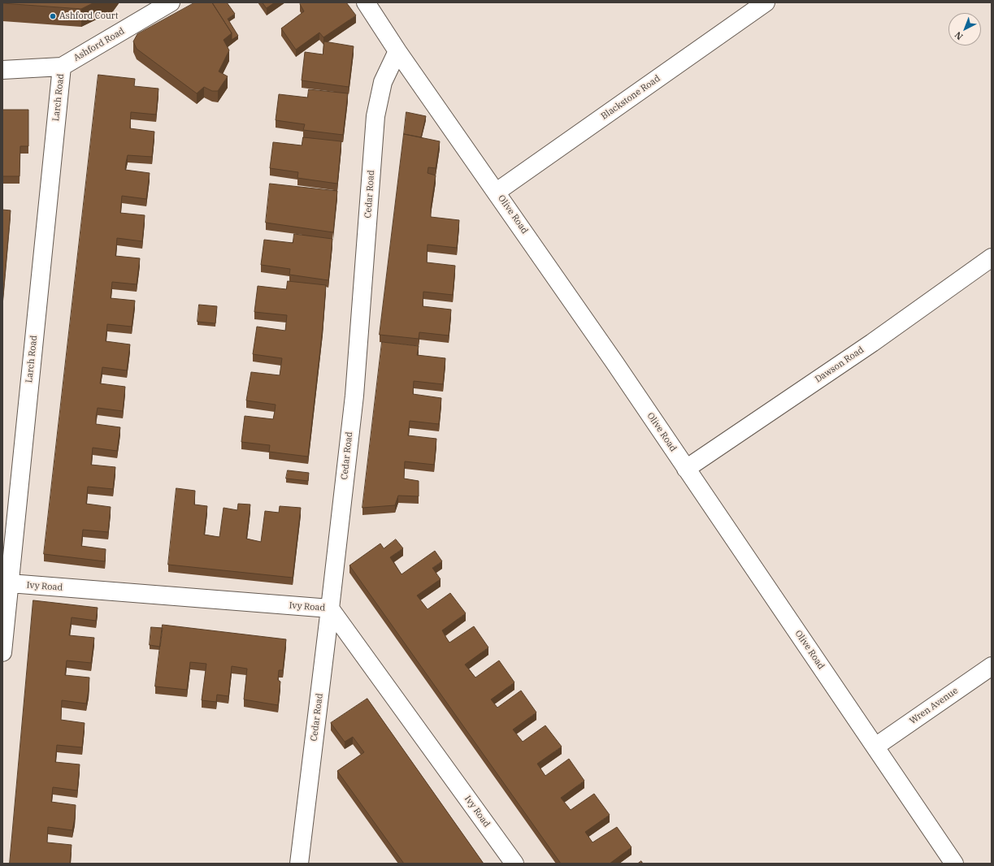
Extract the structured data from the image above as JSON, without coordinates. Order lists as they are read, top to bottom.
{
  "streets": {
    "street": [
      "Ashford Road",
      "Larch Road",
      "Blackstone Road",
      "Cedar Road",
      "Olive Road",
      "Dawson Road",
      "Ivy Road",
      "Wren Avenue"
    ]
  },
  "crossings": [
    ["Ashford Road", "Larch Road"],
    ["Larch Road", "Ivy Road"],
    ["Blackstone Road", "Olive Road"],
    ["Cedar Road", "Olive Road"],
    ["Cedar Road", "Ivy Road"],
    ["Olive Road", "Dawson Road"],
    ["Olive Road", "Wren Avenue"]
  ],
  "places": ["Ashford Court"],
  "north": "bottom left"
}
